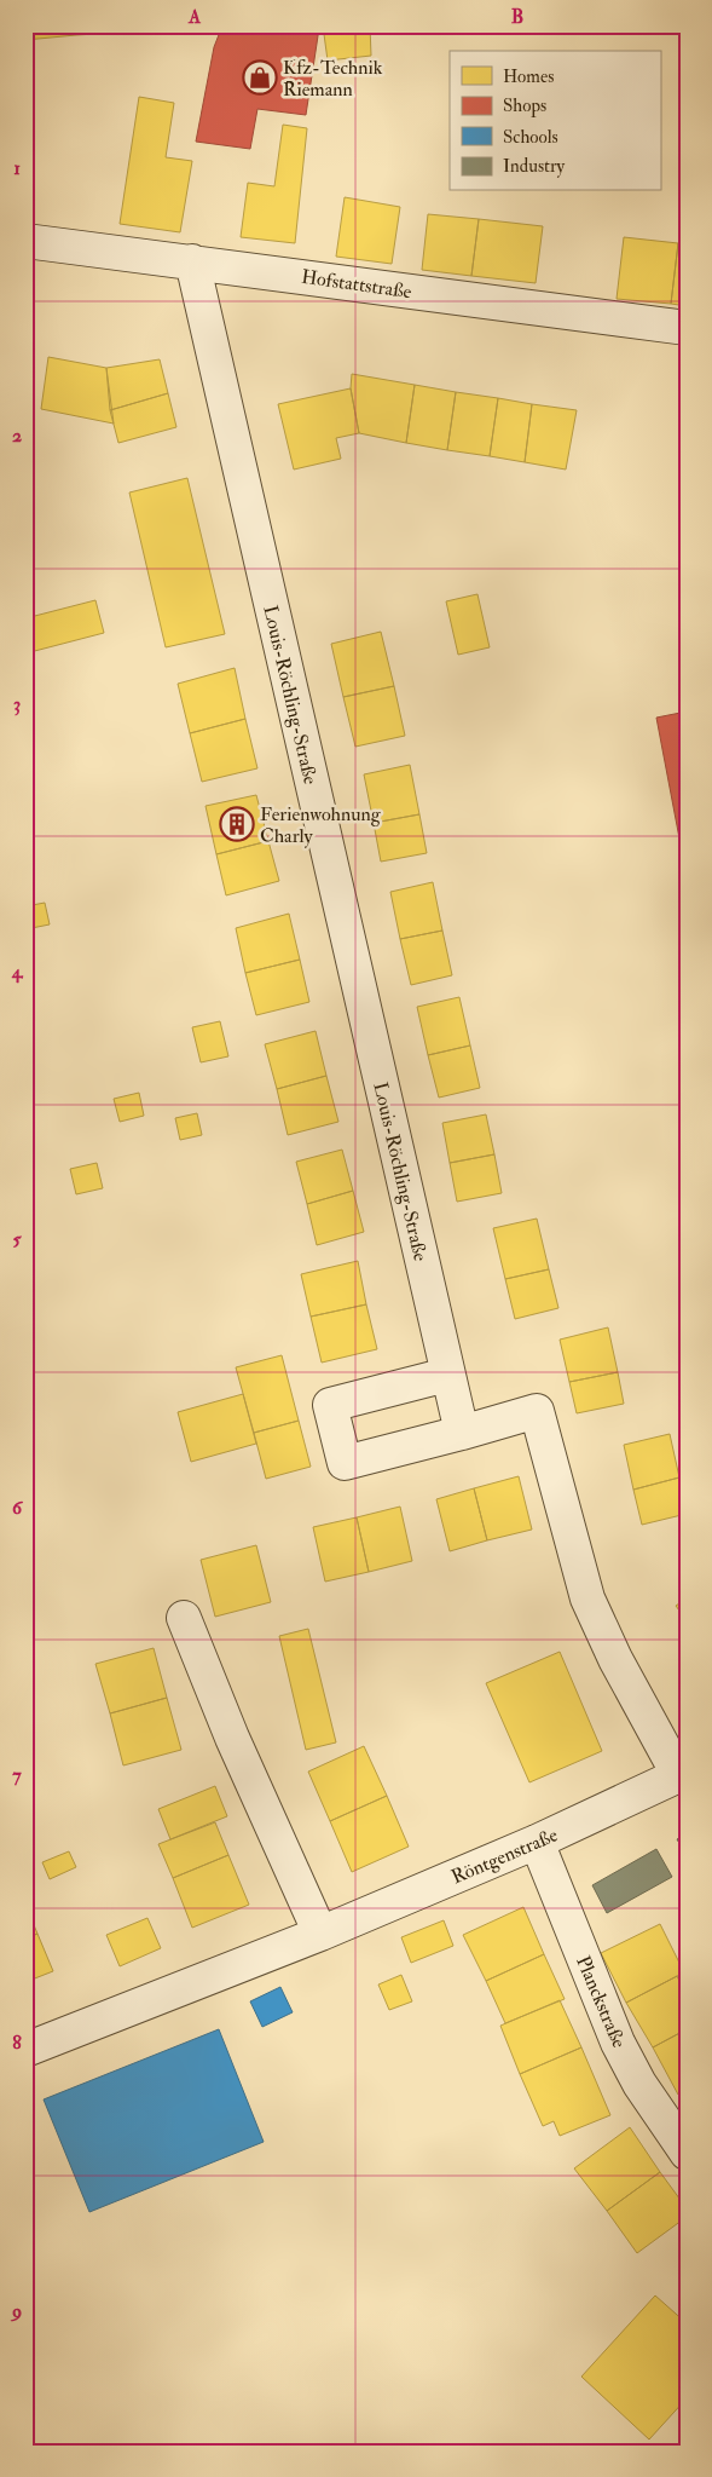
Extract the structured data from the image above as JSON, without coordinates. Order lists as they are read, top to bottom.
{
  "streets": {
    "street": [
      "Hofstattstraße",
      "Louis-Röchling-Straße",
      "Röntgenstraße",
      "Planckstraße"
    ]
  },
  "crossings": [
    ["Hofstattstraße", "Louis-Röchling-Straße"],
    ["Röntgenstraße", "Planckstraße"]
  ],
  "places": {
    "shop": ["Kfz-Technik Riemann"],
    "building": ["Ferienwohnung Charly"]
  },
  "legend": [
    "Homes",
    "Shops",
    "Schools",
    "Industry"
  ],
  "grid": {
    "columns": ["A", "B"],
    "rows": [
      "1",
      "2",
      "3",
      "4",
      "5",
      "6",
      "7",
      "8",
      "9"
    ]
  }
}
